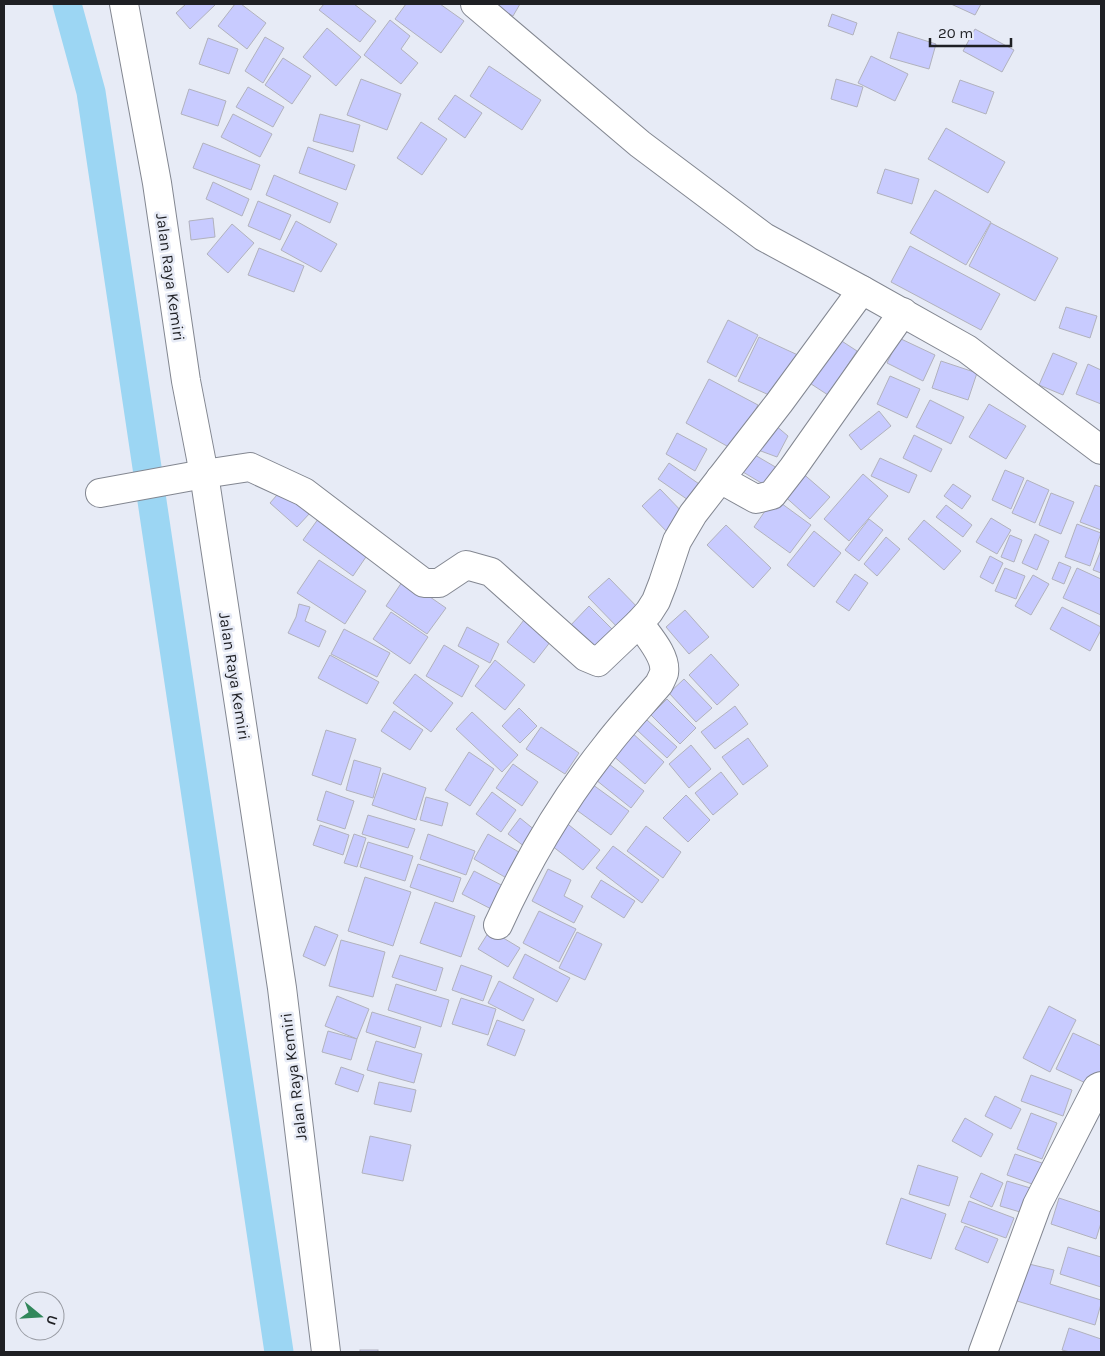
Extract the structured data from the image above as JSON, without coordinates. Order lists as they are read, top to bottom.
{
  "streets": {
    "street": ["Jalan Raya Kemiri"]
  },
  "scale_bar": "20 m",
  "north": "right"
}
